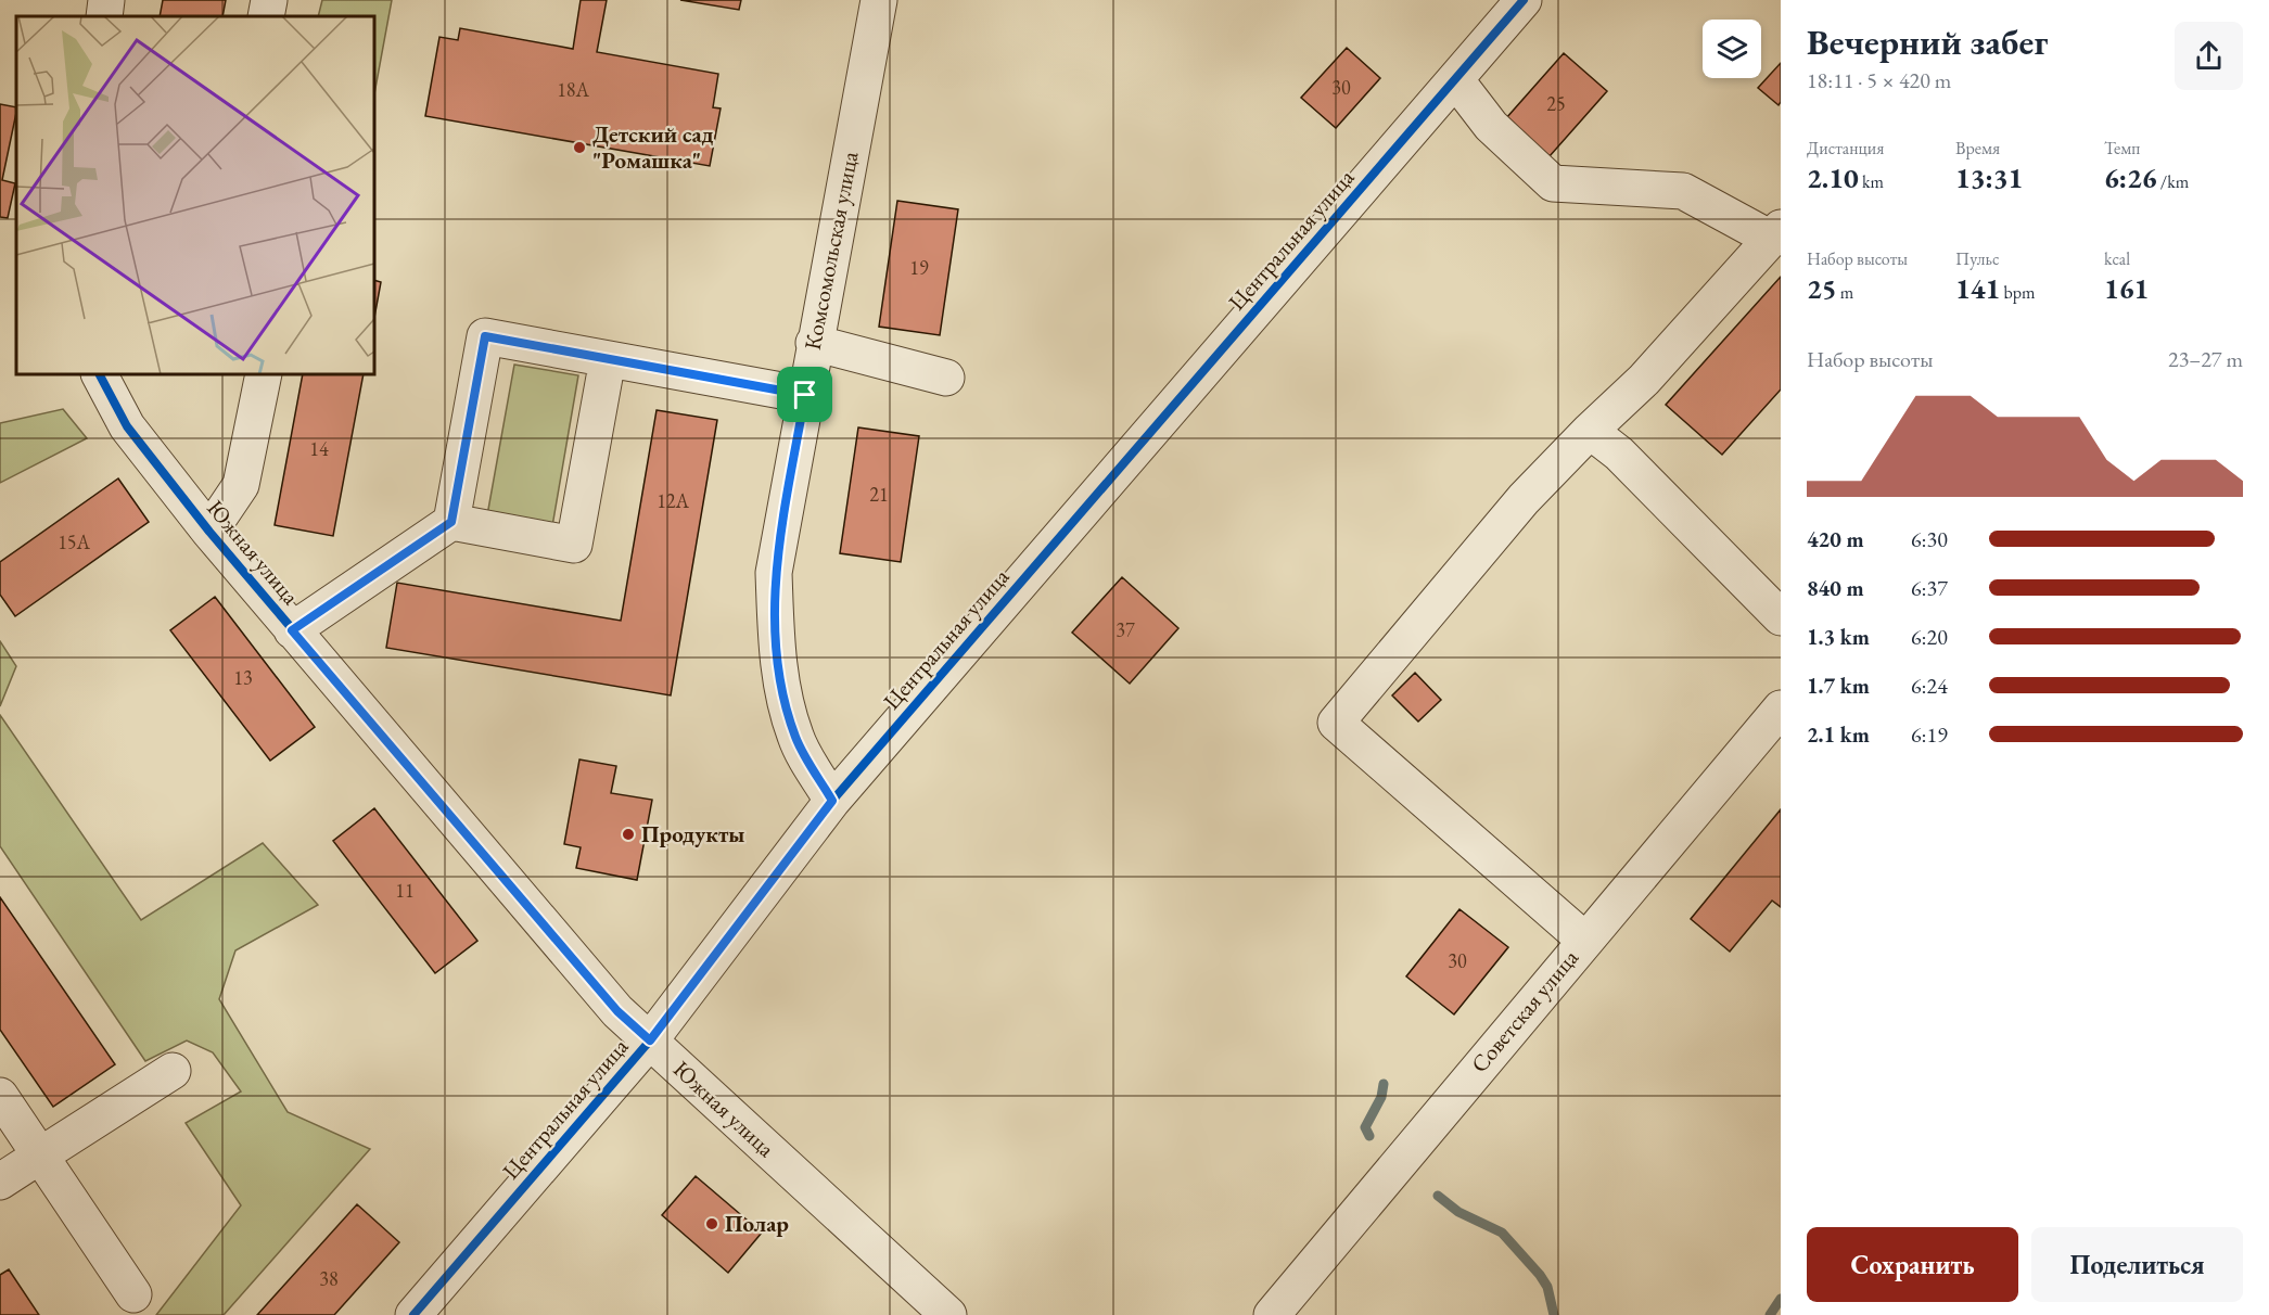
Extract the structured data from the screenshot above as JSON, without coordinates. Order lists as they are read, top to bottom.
{
  "streets": {
    "street": [
      "Центральная улица",
      "Комсомольская улица",
      "Южная улица",
      "Советская улица"
    ]
  },
  "crossings": [
    ["Центральная улица", "Комсомольская улица"],
    ["Центральная улица", "Южная улица"]
  ],
  "places": ["Детский сад \"Ромашка\"", "Продукты", "Полар"],
  "house_numbers": [
    "30",
    "18А",
    "25",
    "19",
    "14",
    "21",
    "12А",
    "15А",
    "37",
    "13",
    "11",
    "30",
    "38"
  ],
  "page": {
    "heading": ["Вечерний забег", "18:11 · 5 × 420 m"],
    "stats": [
      ["Дистанция", "2.10 km"],
      ["Время", "13:31"],
      ["Темп", "6:26 /km"],
      ["Набор высоты", "25 m"],
      ["Пульс", "141 bpm"],
      ["kcal", "161"]
    ],
    "chart": ["Набор высоты", "23–27 m"],
    "list": [
      {
        "name": "420 m",
        "note": "6:30"
      },
      {
        "name": "840 m",
        "note": "6:37"
      },
      {
        "name": "1.3 km",
        "note": "6:20"
      },
      {
        "name": "1.7 km",
        "note": "6:24"
      },
      {
        "name": "2.1 km",
        "note": "6:19"
      }
    ],
    "buttons": ["Сохранить", "Поделиться"]
  }
}
